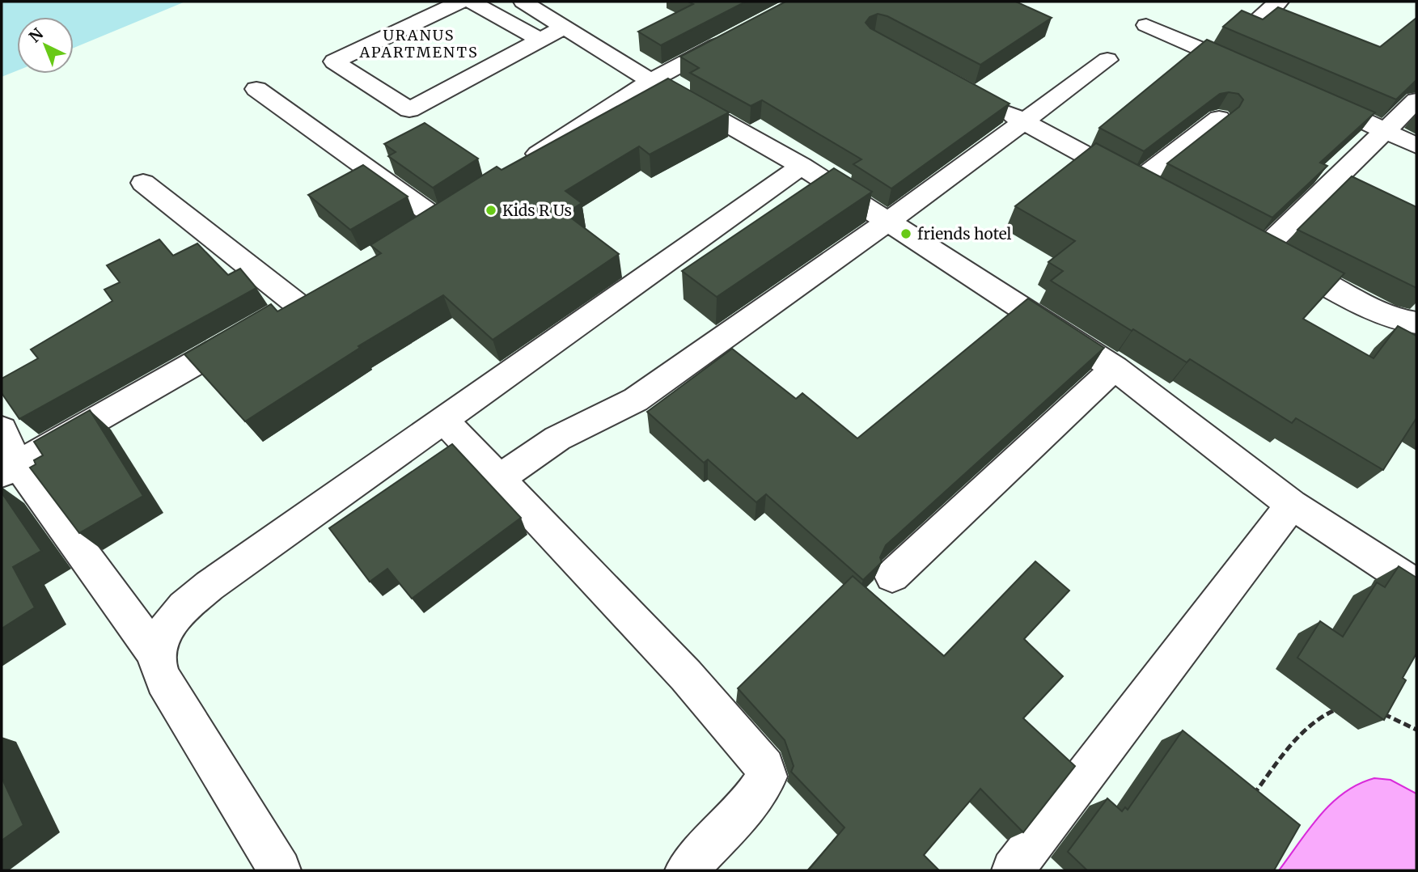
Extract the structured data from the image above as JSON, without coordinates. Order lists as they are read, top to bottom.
{
  "districts": ["URANUS APARTMENTS"],
  "places": ["Kids R Us", "friends hotel"],
  "north": "top left"
}
